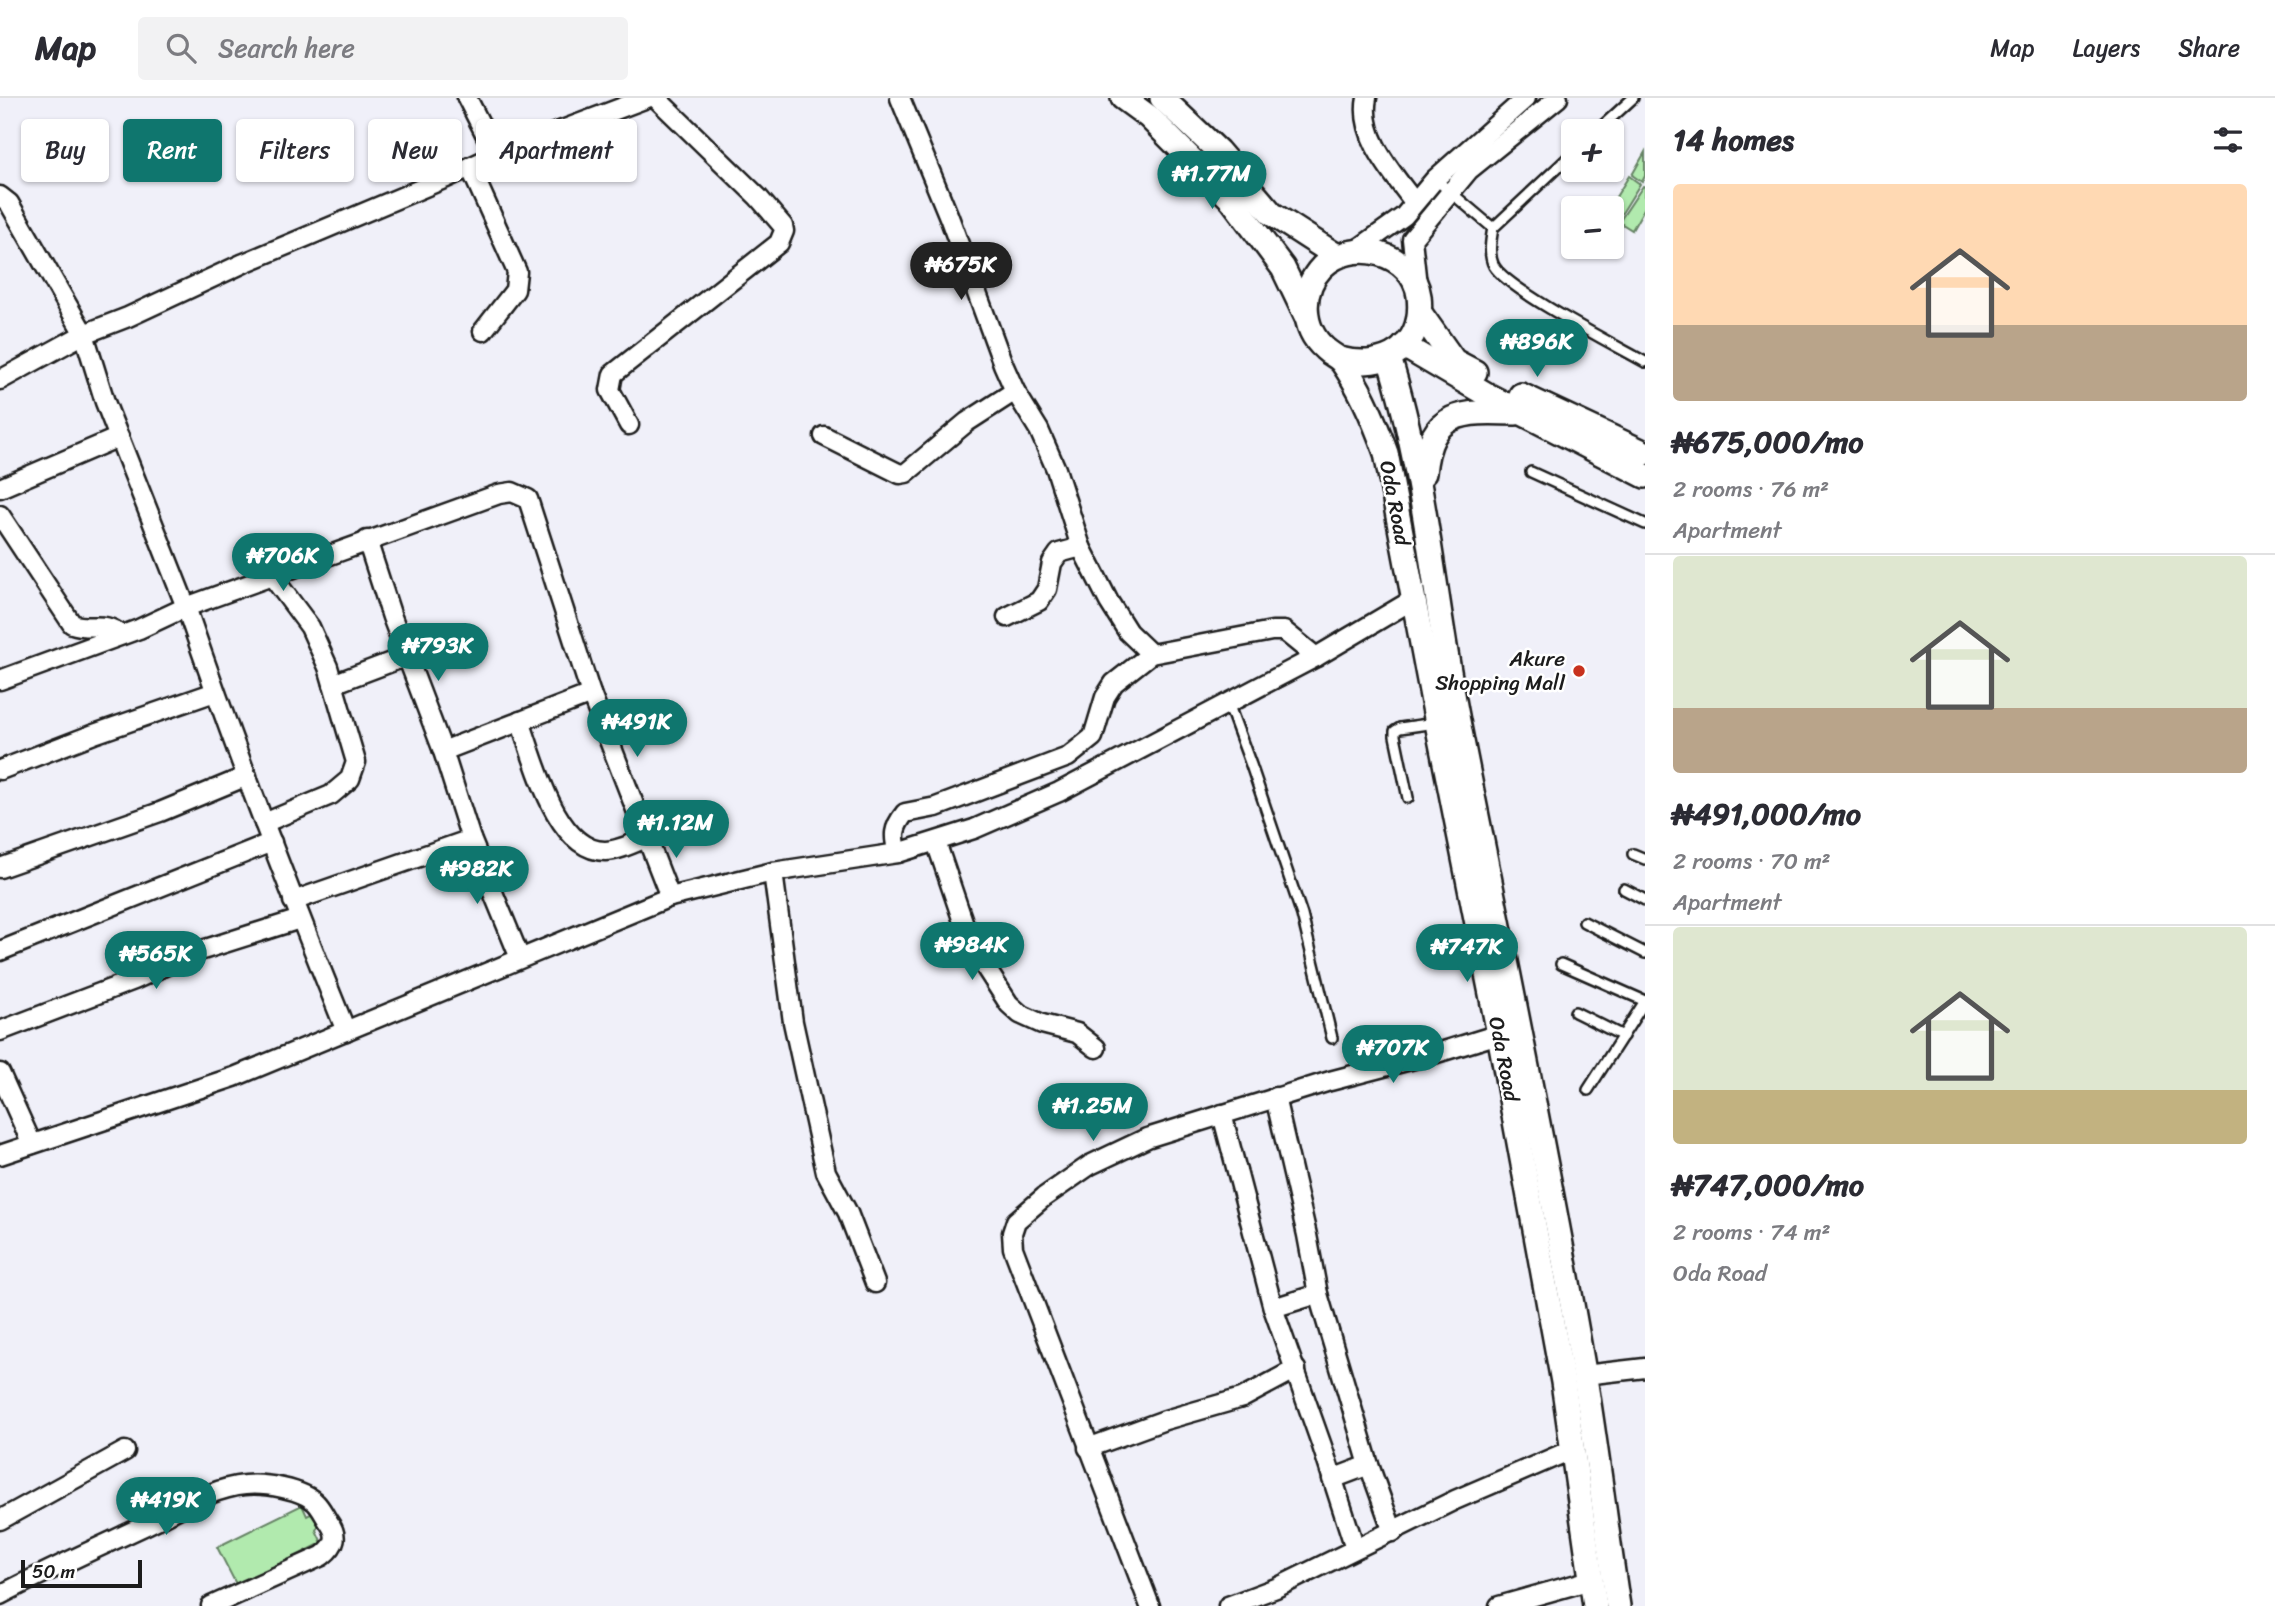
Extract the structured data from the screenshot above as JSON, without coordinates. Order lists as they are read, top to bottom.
{
  "streets": {
    "street": ["Oda Road"]
  },
  "places": ["Akure Shopping Mall"],
  "scale_bar": "50 m",
  "page": {
    "header": "Map",
    "search": "Search here",
    "nav": ["Map", "Layers", "Share"],
    "heading": "14 homes",
    "map_buttons": ["+", "−"],
    "chip": [
      "Buy",
      "Rent",
      "Filters",
      "New",
      "Apartment"
    ],
    "price": [
      "₦1.77M",
      "₦675K",
      "₦896K",
      "₦706K",
      "₦793K",
      "₦491K",
      "₦1.12M",
      "₦982K",
      "₦984K",
      "₦747K",
      "₦565K",
      "₦707K",
      "₦1.25M",
      "₦419K"
    ],
    "list": [
      {
        "name": "₦675,000/mo",
        "note": "2 rooms · 76 m² · Apartment"
      },
      {
        "name": "₦491,000/mo",
        "note": "2 rooms · 70 m² · Apartment"
      },
      {
        "name": "₦747,000/mo",
        "note": "2 rooms · 74 m² · Oda Road"
      }
    ],
    "scale": "50 m"
  }
}
